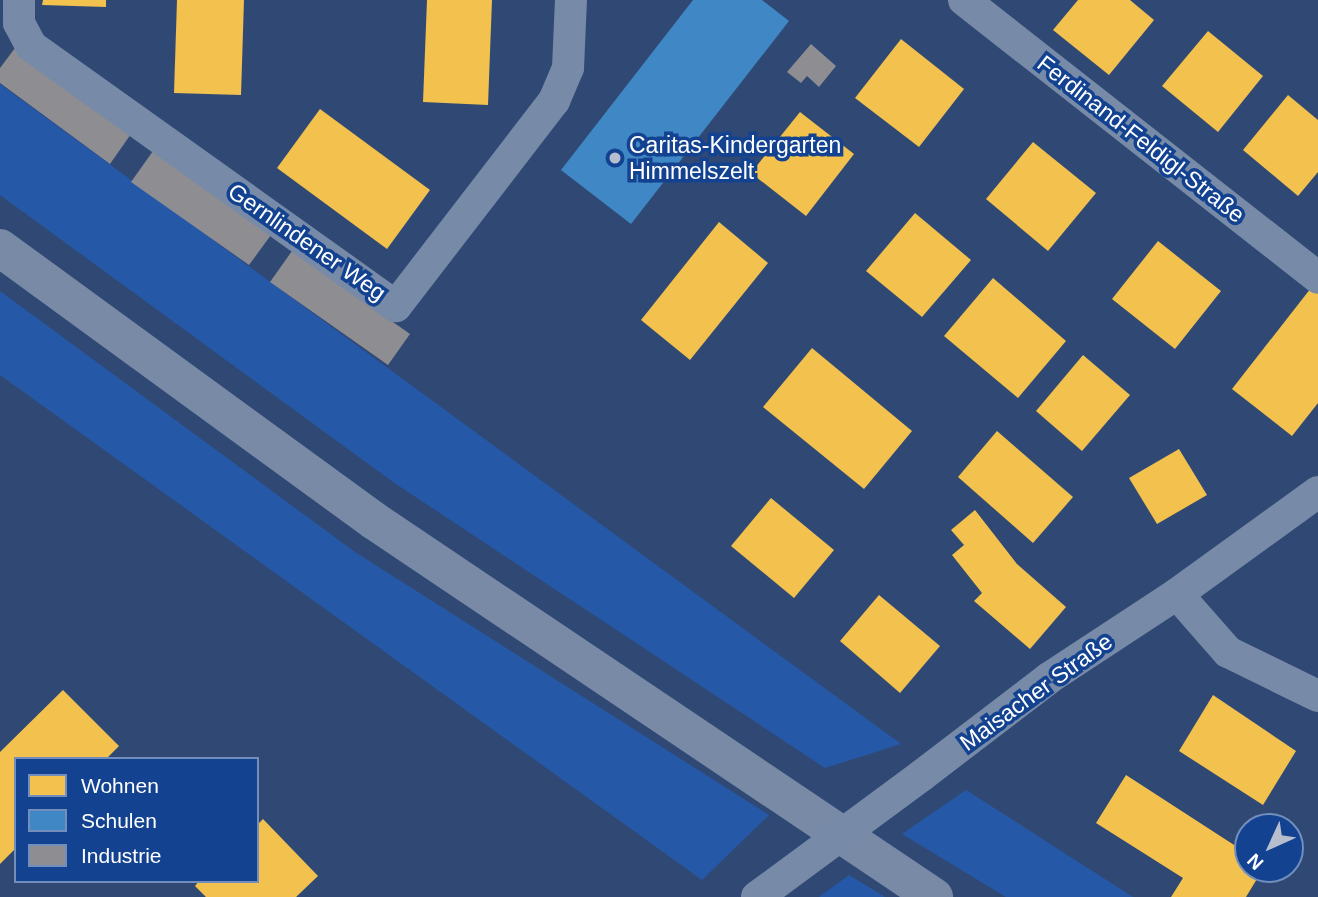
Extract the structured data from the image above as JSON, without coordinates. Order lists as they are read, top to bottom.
{
  "streets": {
    "street": ["Ferdinand-Feldigl-Straße", "Gernlindener Weg", "Maisacher Straße"]
  },
  "places": ["Caritas-Kindergarten Himmelszelt"],
  "legend": ["Wohnen", "Schulen", "Industrie"],
  "north": "bottom left"
}
